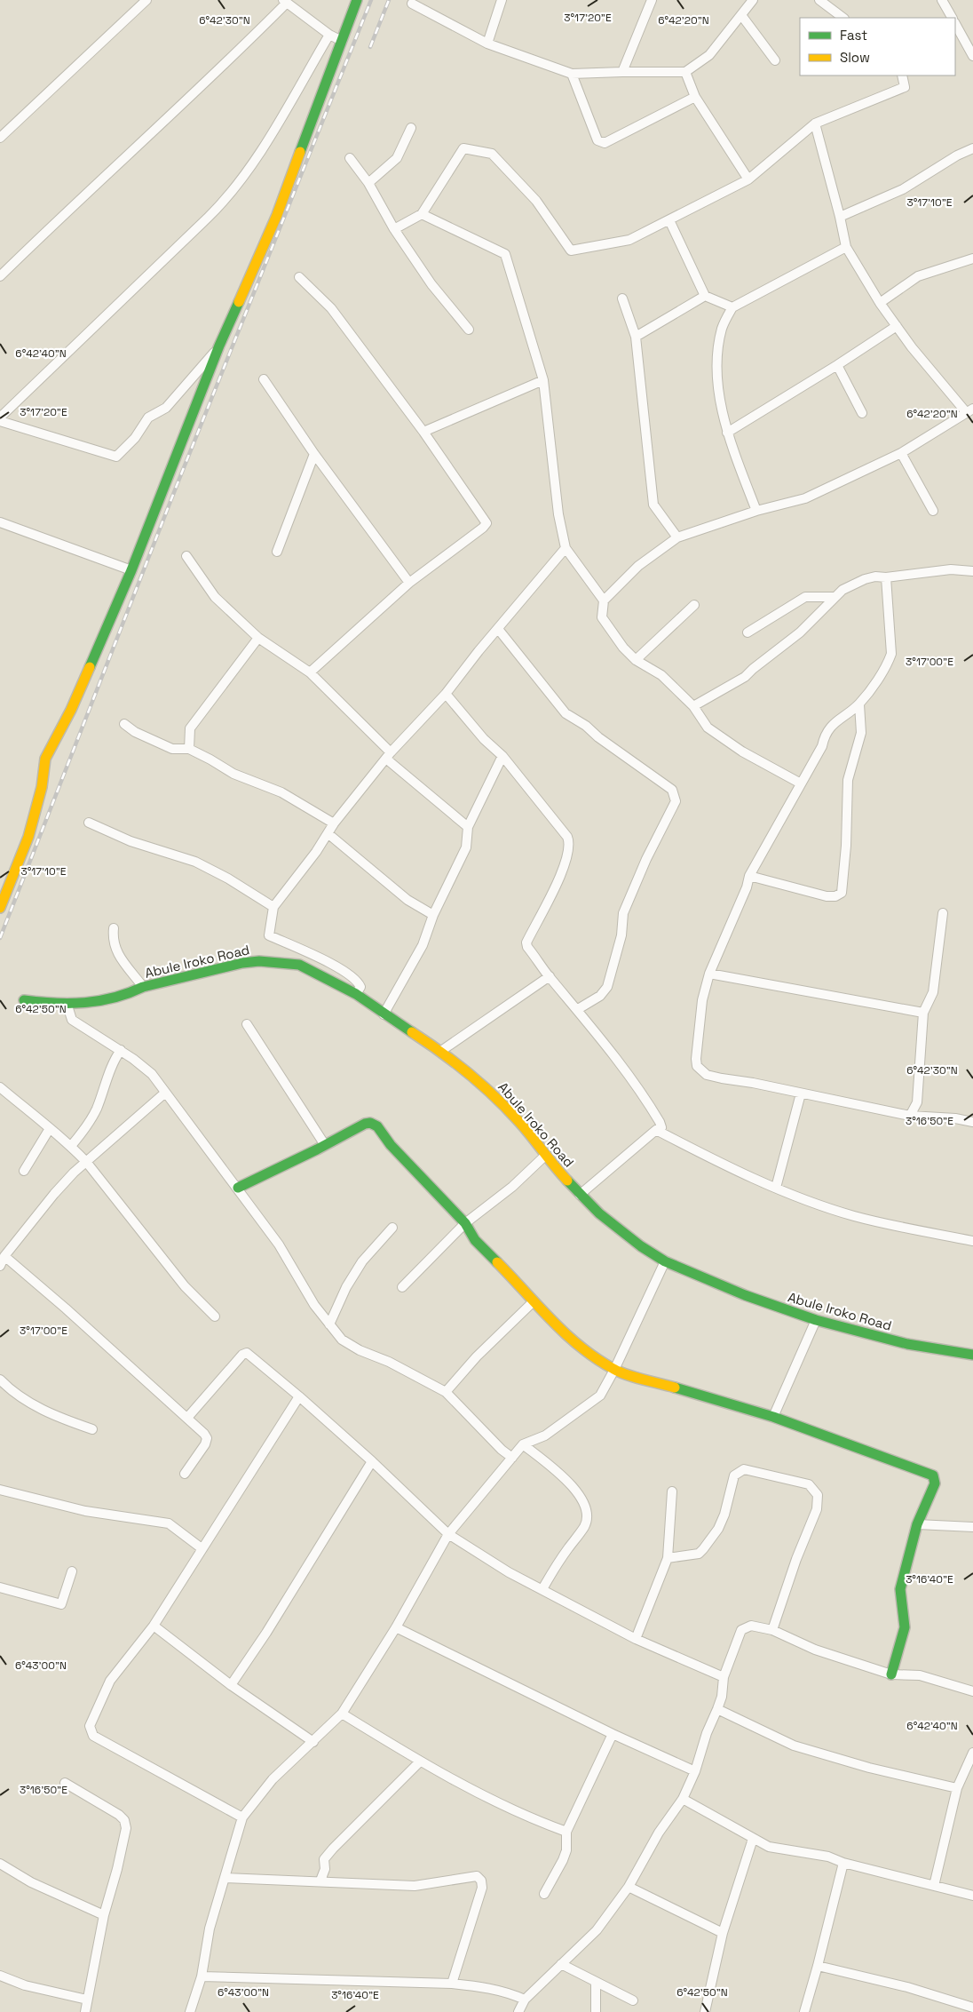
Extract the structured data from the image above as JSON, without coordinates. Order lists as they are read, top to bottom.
{
  "streets": {
    "street": ["Abule Iroko Road"]
  },
  "legend": ["Fast", "Slow"],
  "coordinates": [
    "3°17'20\"E",
    "6°42'30\"N",
    "6°42'20\"N",
    "3°17'10\"E",
    "6°42'40\"N",
    "3°17'00\"E",
    "6°42'50\"N",
    "3°16'50\"E",
    "3°16'40\"E",
    "6°43'00\"N"
  ]
}
